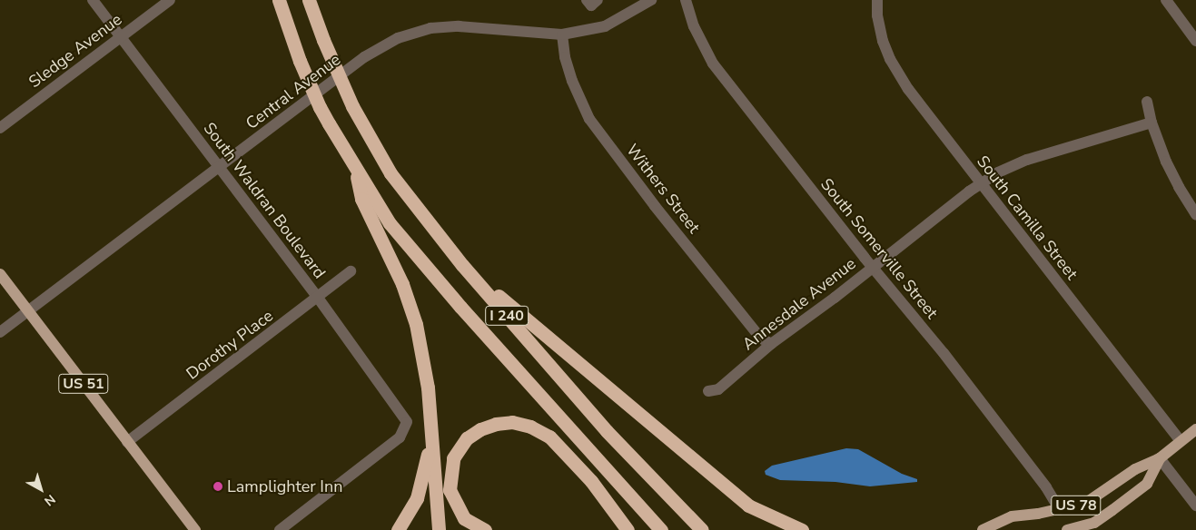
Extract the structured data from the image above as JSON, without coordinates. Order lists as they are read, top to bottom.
{
  "streets": {
    "highway": ["I 240"],
    "main road": ["US 51", "US 78"],
    "street": [
      "Sledge Avenue",
      "Central Avenue",
      "Withers Street",
      "South Waldran Boulevard",
      "South Camilla Street",
      "South Somerville Street",
      "Annesdale Avenue",
      "Dorothy Place"
    ]
  },
  "crossings": [
    ["Sledge Avenue", "South Waldran Boulevard"],
    ["Central Avenue", "Withers Street"],
    ["Central Avenue", "South Waldran Boulevard"],
    ["Central Avenue", "US 51"],
    ["Withers Street", "Annesdale Avenue"],
    ["South Waldran Boulevard", "Dorothy Place"],
    ["South Camilla Street", "Annesdale Avenue"],
    ["South Camilla Street", "US 78"],
    ["South Somerville Street", "Annesdale Avenue"],
    ["South Somerville Street", "US 78"],
    ["Dorothy Place", "US 51"]
  ],
  "places": ["Lamplighter Inn"],
  "north": "bottom right"
}
